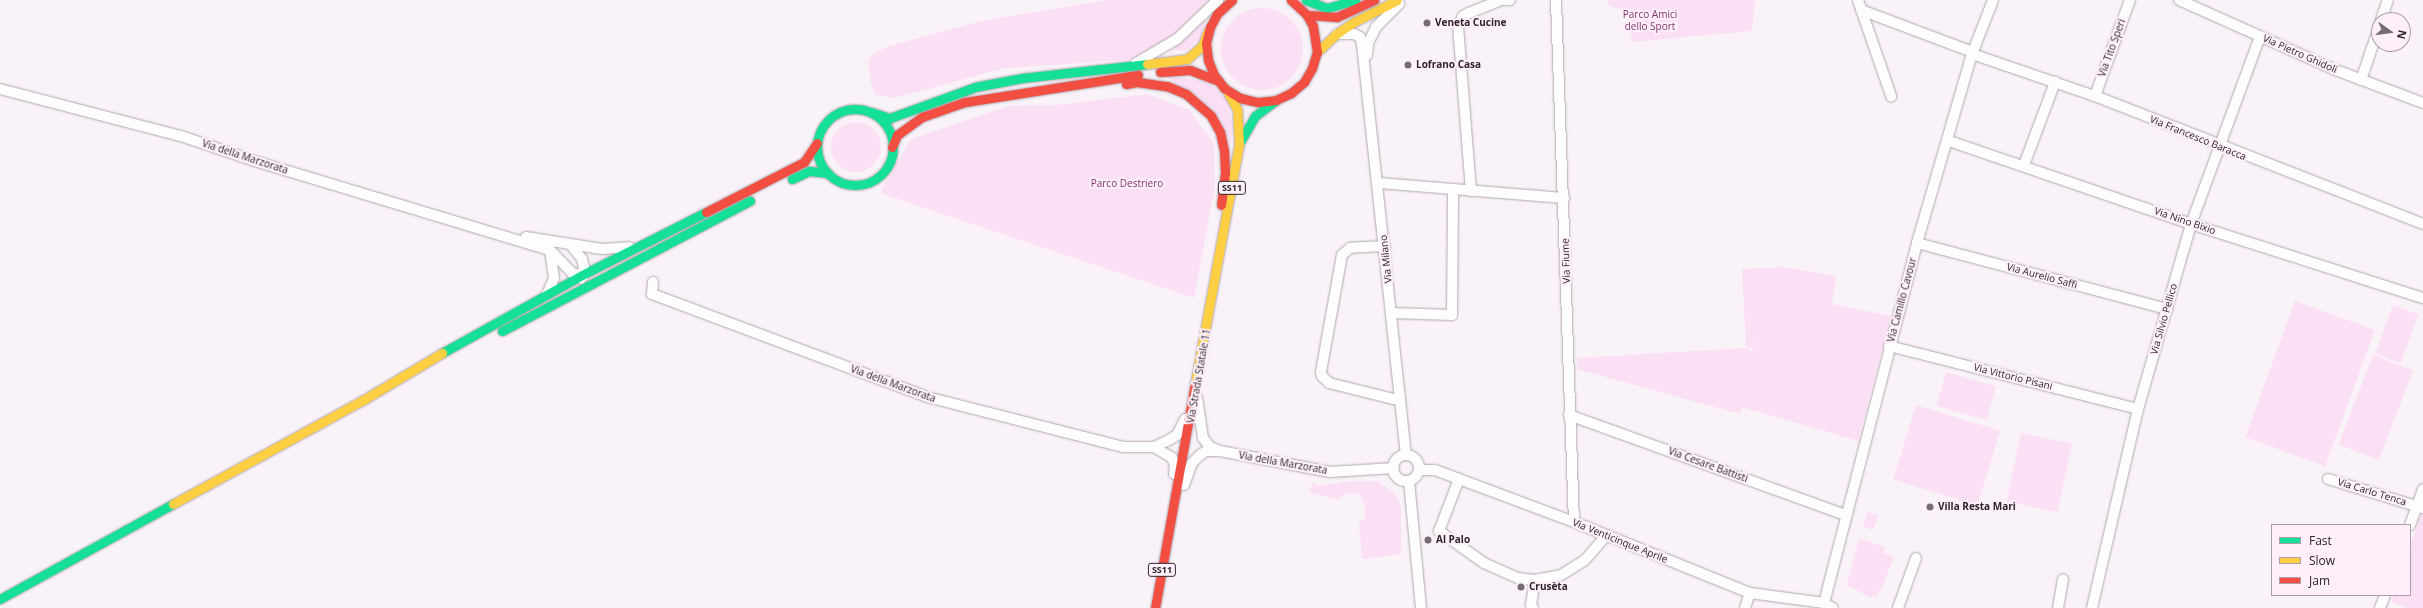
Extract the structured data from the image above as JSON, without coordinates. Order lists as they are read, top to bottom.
{
  "streets": {
    "main road": ["SS11", "Via Strada Statale 11"],
    "street": [
      "Via Tito Speri",
      "Via Pietro Ghidoli",
      "Via Francesco Baracca",
      "Via della Marzorata",
      "Via Nino Bixio",
      "Via Milano",
      "Via Fiume",
      "Via Aurelio Saffi",
      "Via Camillo Cavour",
      "Via Silvio Pellico",
      "Via Vittorio Pisani",
      "Via Cesare Battisti",
      "Via Carlo Tenca",
      "Via Venticinque Aprile"
    ]
  },
  "crossings": [
    ["Via Tito Speri", "Via Francesco Baracca"],
    ["Via Pietro Ghidoli", "Via Silvio Pellico"],
    ["Via Francesco Baracca", "Via Camillo Cavour"],
    ["Via Francesco Baracca", "Via Silvio Pellico"],
    ["Via della Marzorata", "Via Milano"],
    ["Via della Marzorata", "Via Strada Statale 11"],
    ["Via della Marzorata", "Via Venticinque Aprile"],
    ["Via Nino Bixio", "Via Camillo Cavour"],
    ["Via Nino Bixio", "Via Silvio Pellico"],
    ["Via Milano", "Via Venticinque Aprile"],
    ["Via Fiume", "Via Cesare Battisti"],
    ["Via Fiume", "Via Venticinque Aprile"],
    ["Via Aurelio Saffi", "Via Camillo Cavour"],
    ["Via Aurelio Saffi", "Via Silvio Pellico"],
    ["Via Camillo Cavour", "Via Vittorio Pisani"],
    ["Via Camillo Cavour", "Via Cesare Battisti"],
    ["Via Camillo Cavour", "Via Venticinque Aprile"],
    ["Via Silvio Pellico", "Via Vittorio Pisani"]
  ],
  "parks": ["Parco Amici dello Sport", "Parco Destriero"],
  "places": [
    "Veneta Cucine",
    "Lofrano Casa",
    "Villa Resta Mari",
    "Al Palo",
    "Crusèta"
  ],
  "legend": ["Fast", "Slow", "Jam"],
  "north": "right"
}
